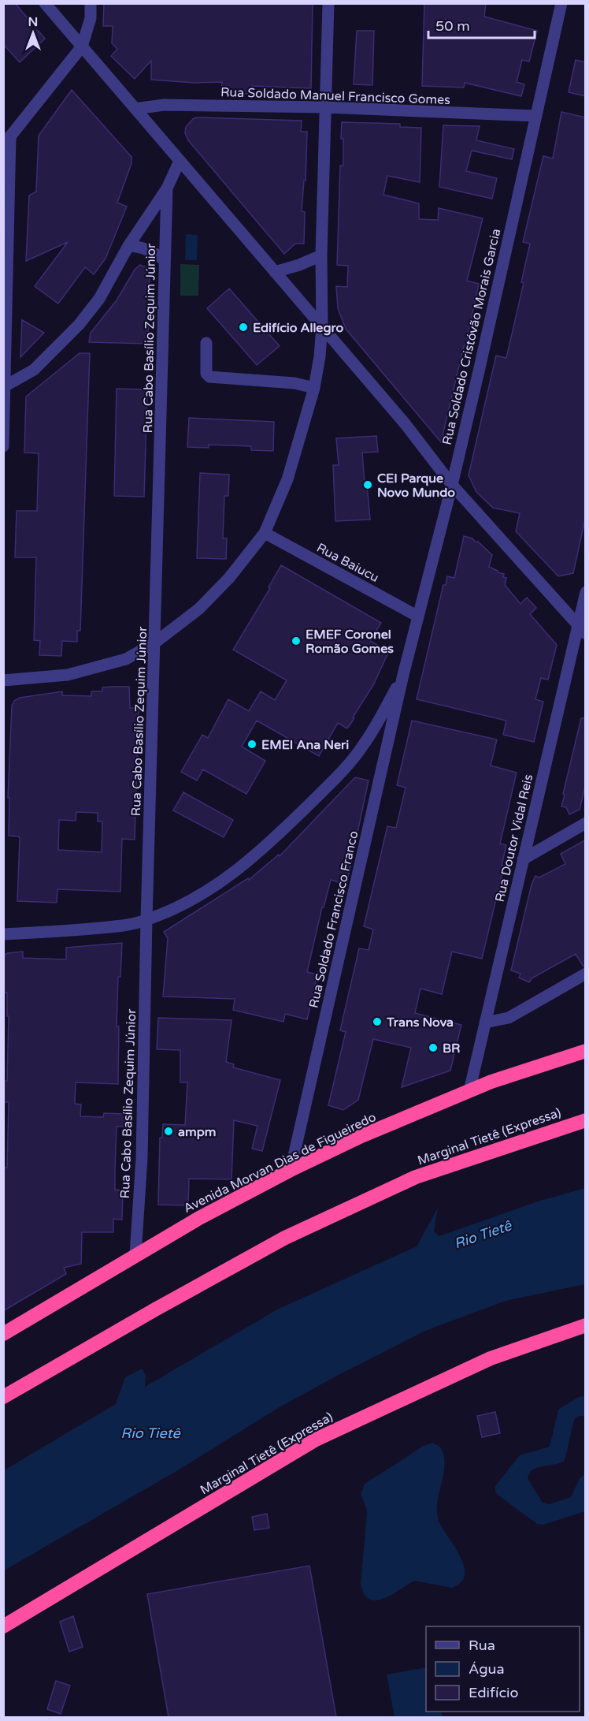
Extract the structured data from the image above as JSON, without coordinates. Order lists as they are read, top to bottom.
{
  "streets": {
    "highway": ["Marginal Tietê (Expressa)", "Avenida Morvan Dias de Figueiredo"],
    "street": [
      "Rua Soldado Manuel Francisco Gomes",
      "Rua Soldado Cristóvão Morais Garcia",
      "Rua Cabo Basílio Zequim Júnior",
      "Rua Baiucu",
      "Rua Doutor Vidal Reis",
      "Rua Soldado Francisco Franco"
    ]
  },
  "crossings": [
    ["Rua Soldado Manuel Francisco Gomes", "Rua Soldado Cristóvão Morais Garcia"],
    ["Rua Soldado Cristóvão Morais Garcia", "Rua Baiucu"],
    ["Rua Soldado Cristóvão Morais Garcia", "Rua Soldado Francisco Franco"],
    ["Rua Cabo Basílio Zequim Júnior", "Avenida Morvan Dias de Figueiredo"],
    ["Rua Doutor Vidal Reis", "Avenida Morvan Dias de Figueiredo"],
    ["Rua Soldado Francisco Franco", "Avenida Morvan Dias de Figueiredo"]
  ],
  "water": ["Rio Tietê"],
  "places": [
    "Edifício Allegro",
    "CEI Parque Novo Mundo",
    "EMEF Coronel Romão Gomes",
    "EMEI Ana Neri",
    "Trans Nova",
    "BR",
    "ampm"
  ],
  "legend": ["Rua", "Água", "Edifício"],
  "scale_bar": "50 m",
  "north": "top"
}
